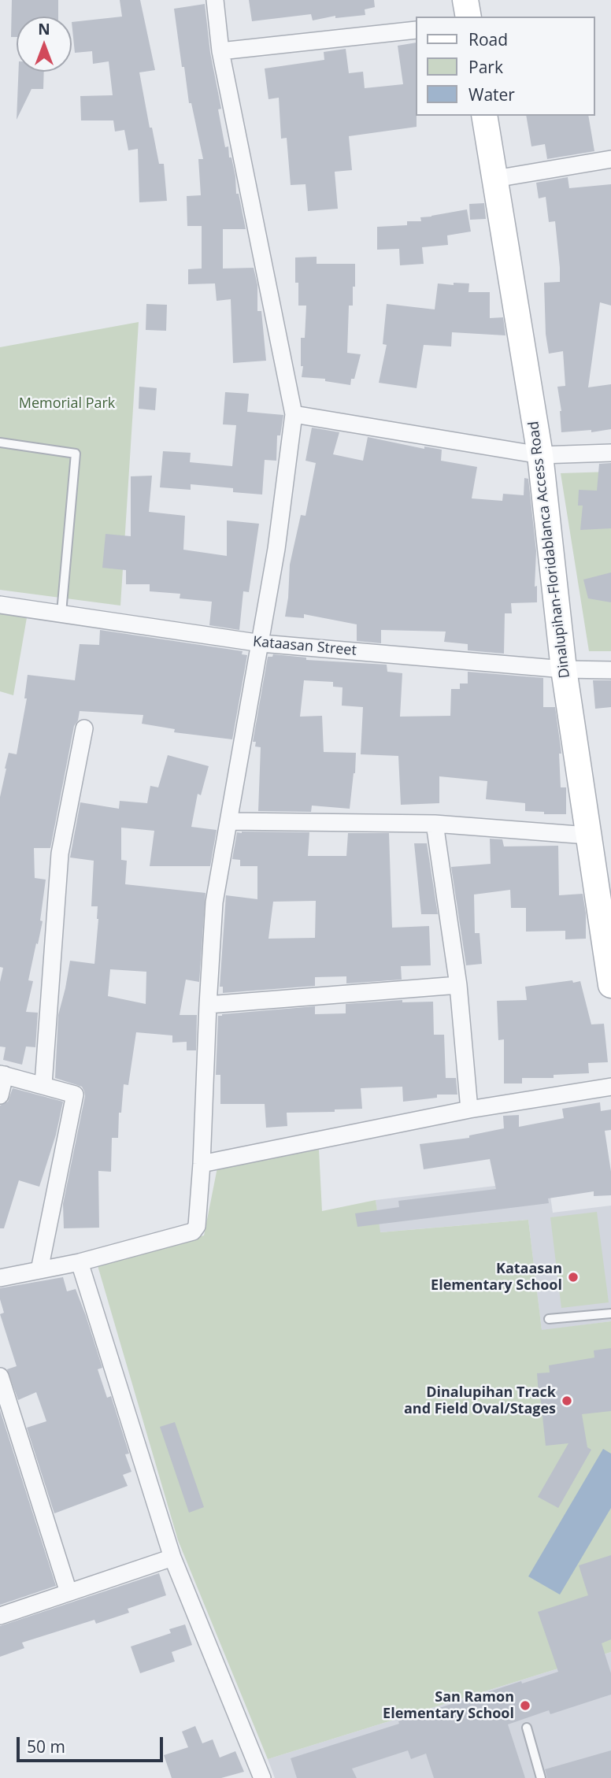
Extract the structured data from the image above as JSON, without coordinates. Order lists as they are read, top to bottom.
{
  "streets": {
    "main road": ["Dinalupihan-Floridablanca Access Road"],
    "street": ["Kataasan Street"]
  },
  "crossings": [
    ["Dinalupihan-Floridablanca Access Road", "Kataasan Street"]
  ],
  "parks": ["Memorial Park"],
  "places": ["Kataasan Elementary School", "Dinalupihan Track and Field Oval/Stages", "San Ramon Elementary School"],
  "legend": ["Road", "Park", "Water"],
  "scale_bar": "50 m",
  "north": "top"
}
